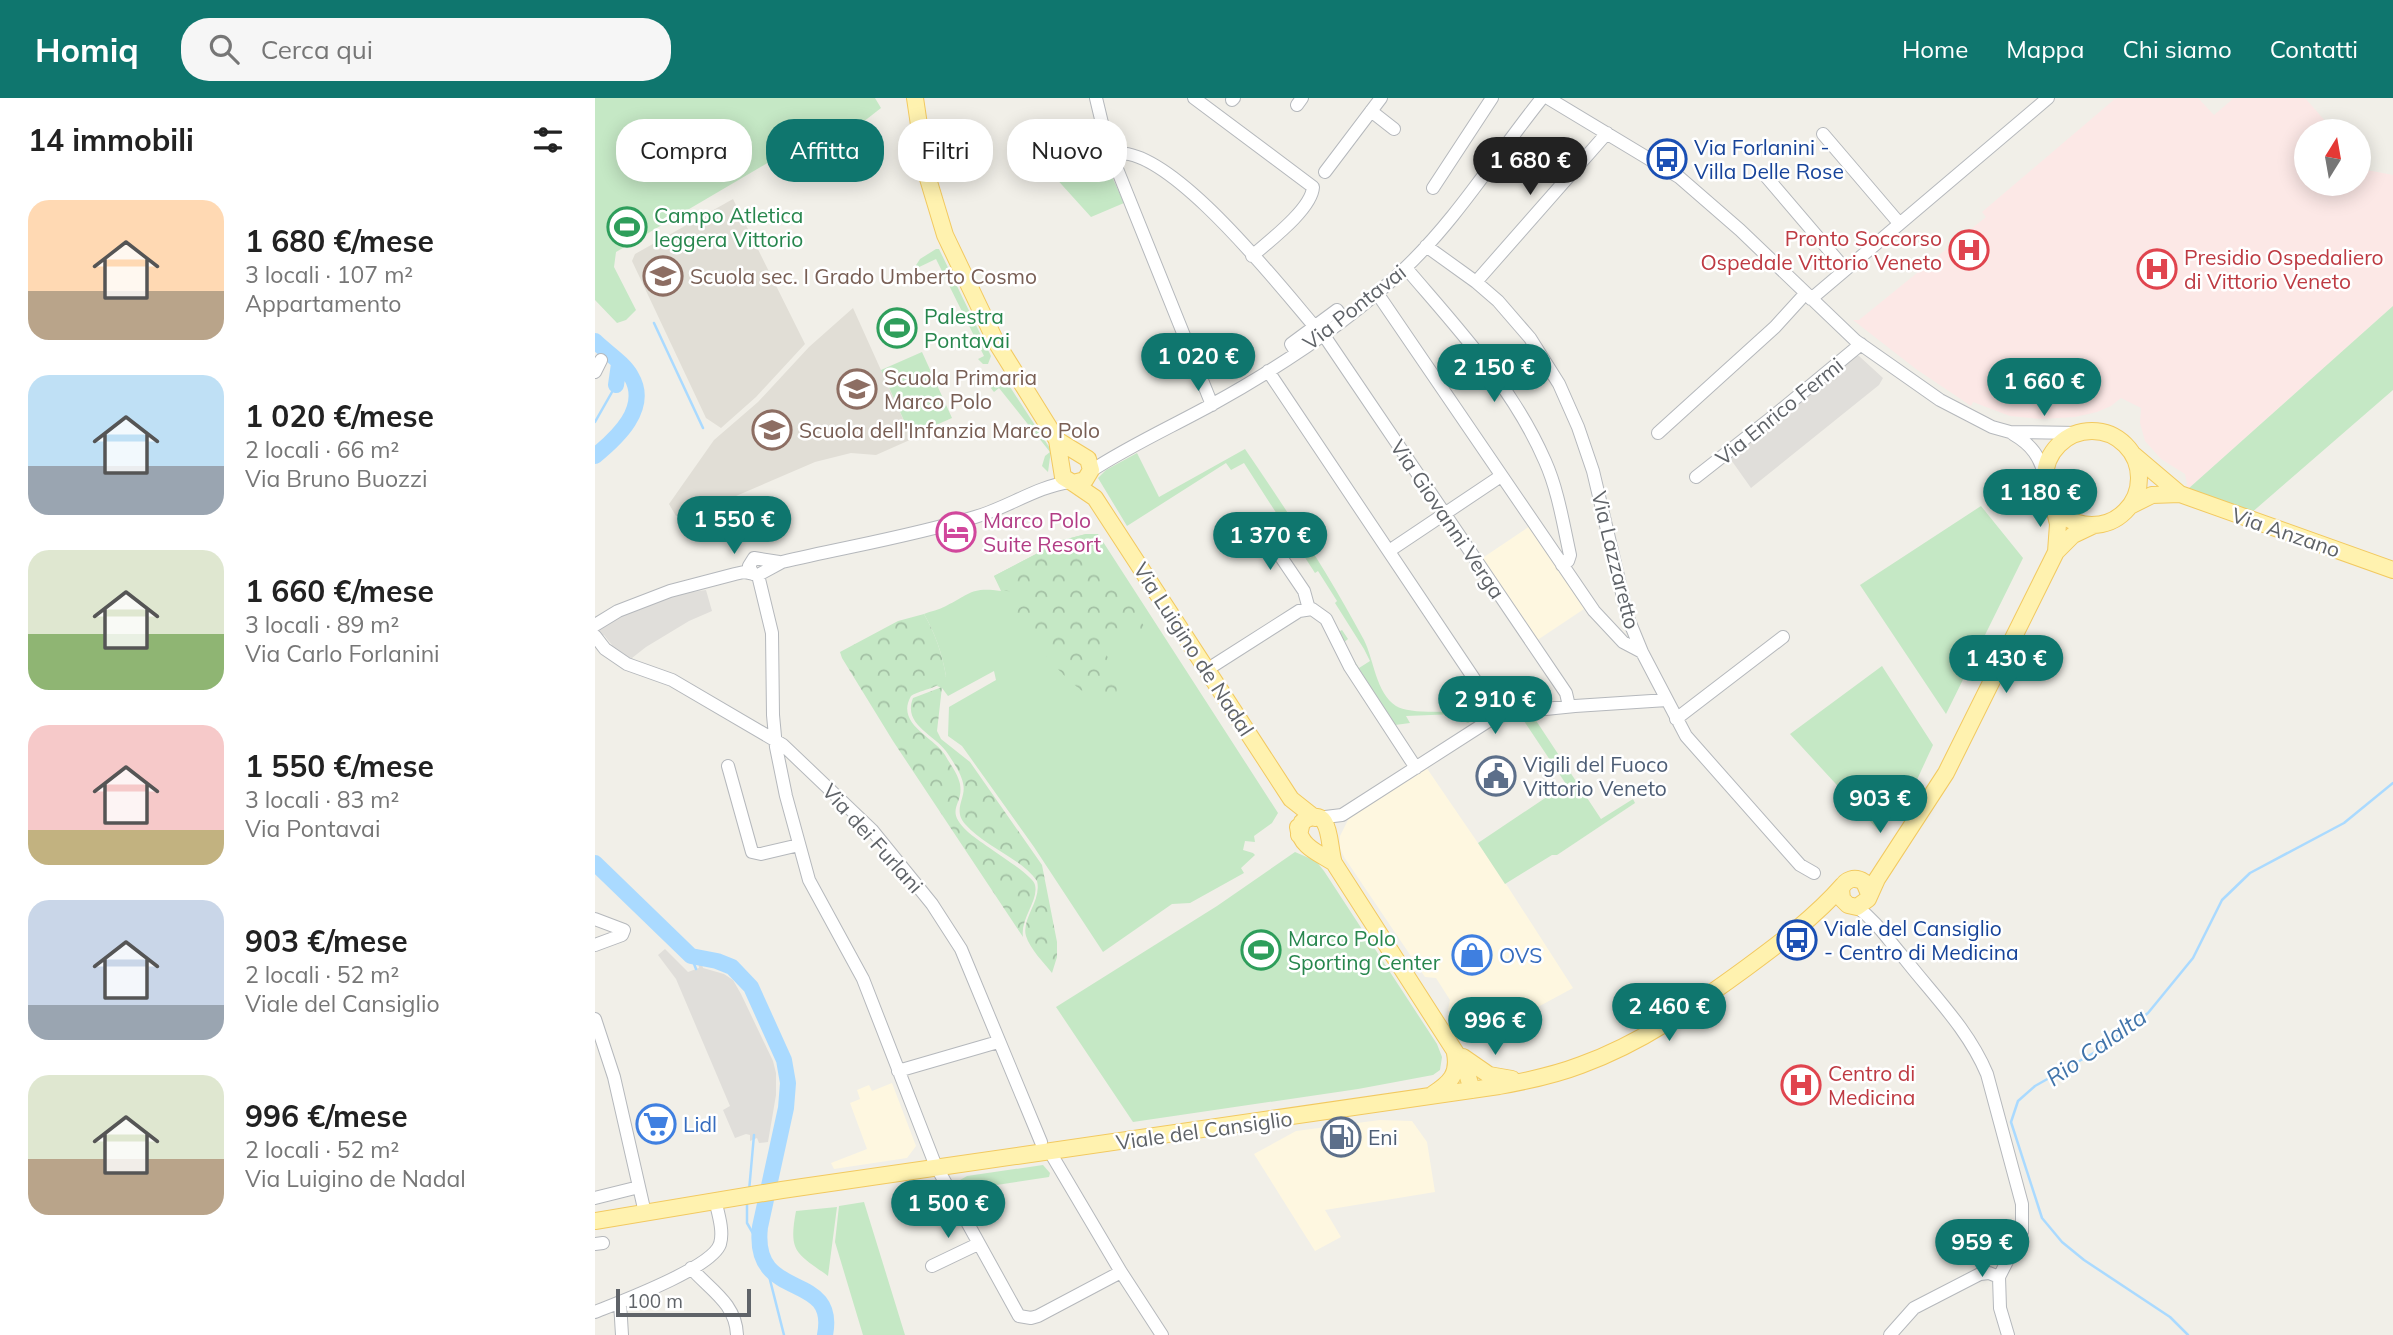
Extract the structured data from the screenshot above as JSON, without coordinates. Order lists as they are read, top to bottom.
{
  "streets": {
    "main road": ["Via Anzano", "Via Luigino de Nadal", "Viale del Cansiglio"],
    "street": [
      "Via Pontavai",
      "Via Enrico Fermi",
      "Via Giovanni Verga",
      "Via Lazzaretto",
      "Via dei Furlani"
    ]
  },
  "crossings": [
    ["Via Pontavai", "Via Giovanni Verga"],
    ["Via Pontavai", "Via Lazzaretto"],
    ["Via Pontavai", "Via Luigino de Nadal"],
    ["Via Anzano", "Viale del Cansiglio"],
    ["Via Luigino de Nadal", "Viale del Cansiglio"],
    ["Via dei Furlani", "Viale del Cansiglio"]
  ],
  "water": ["Rio Calalta"],
  "places": {
    "bus stop": ["Via Forlanini - Villa Delle Rose", "Viale del Cansiglio - Centro di Medicina"],
    "sports": ["Campo Atletica leggera Vittorio", "Palestra Pontavai", "Marco Polo Sporting Center"],
    "hospital": ["Pronto Soccorso Ospedale Vittorio Veneto", "Presidio Ospedaliero di Vittorio Veneto", "Centro di Medicina"],
    "school or university": ["Scuola sec. I Grado Umberto Cosmo", "Scuola Primaria Marco Polo", "Scuola dell'Infanzia Marco Polo"],
    "hotel": ["Marco Polo Suite Resort"],
    "public building": ["Vigili del Fuoco Vittorio Veneto"],
    "shop": ["OVS"],
    "supermarket": ["Lidl"],
    "fuel station": ["Eni"]
  },
  "scale_bar": "100 m",
  "north": "top",
  "page": {
    "header": "Homiq",
    "search": "Cerca qui",
    "nav": [
      "Home",
      "Mappa",
      "Chi siamo",
      "Contatti"
    ],
    "heading": "14 immobili",
    "chip": [
      "Compra",
      "Affitta",
      "Filtri",
      "Nuovo"
    ],
    "price": [
      "1 680 €",
      "1 020 €",
      "2 150 €",
      "1 660 €",
      "1 180 €",
      "1 550 €",
      "1 370 €",
      "1 430 €",
      "2 910 €",
      "903 €",
      "2 460 €",
      "996 €",
      "1 500 €",
      "959 €"
    ],
    "list": [
      {
        "name": "1 680 €/mese",
        "note": "3 locali · 107 m² · Appartamento"
      },
      {
        "name": "1 020 €/mese",
        "note": "2 locali · 66 m² · Via Bruno Buozzi"
      },
      {
        "name": "1 660 €/mese",
        "note": "3 locali · 89 m² · Via Carlo Forlanini"
      },
      {
        "name": "1 550 €/mese",
        "note": "3 locali · 83 m² · Via Pontavai"
      },
      {
        "name": "903 €/mese",
        "note": "2 locali · 52 m² · Viale del Cansiglio"
      },
      {
        "name": "996 €/mese",
        "note": "2 locali · 52 m² · Via Luigino de Nadal"
      }
    ],
    "scale": "100 m"
  }
}
